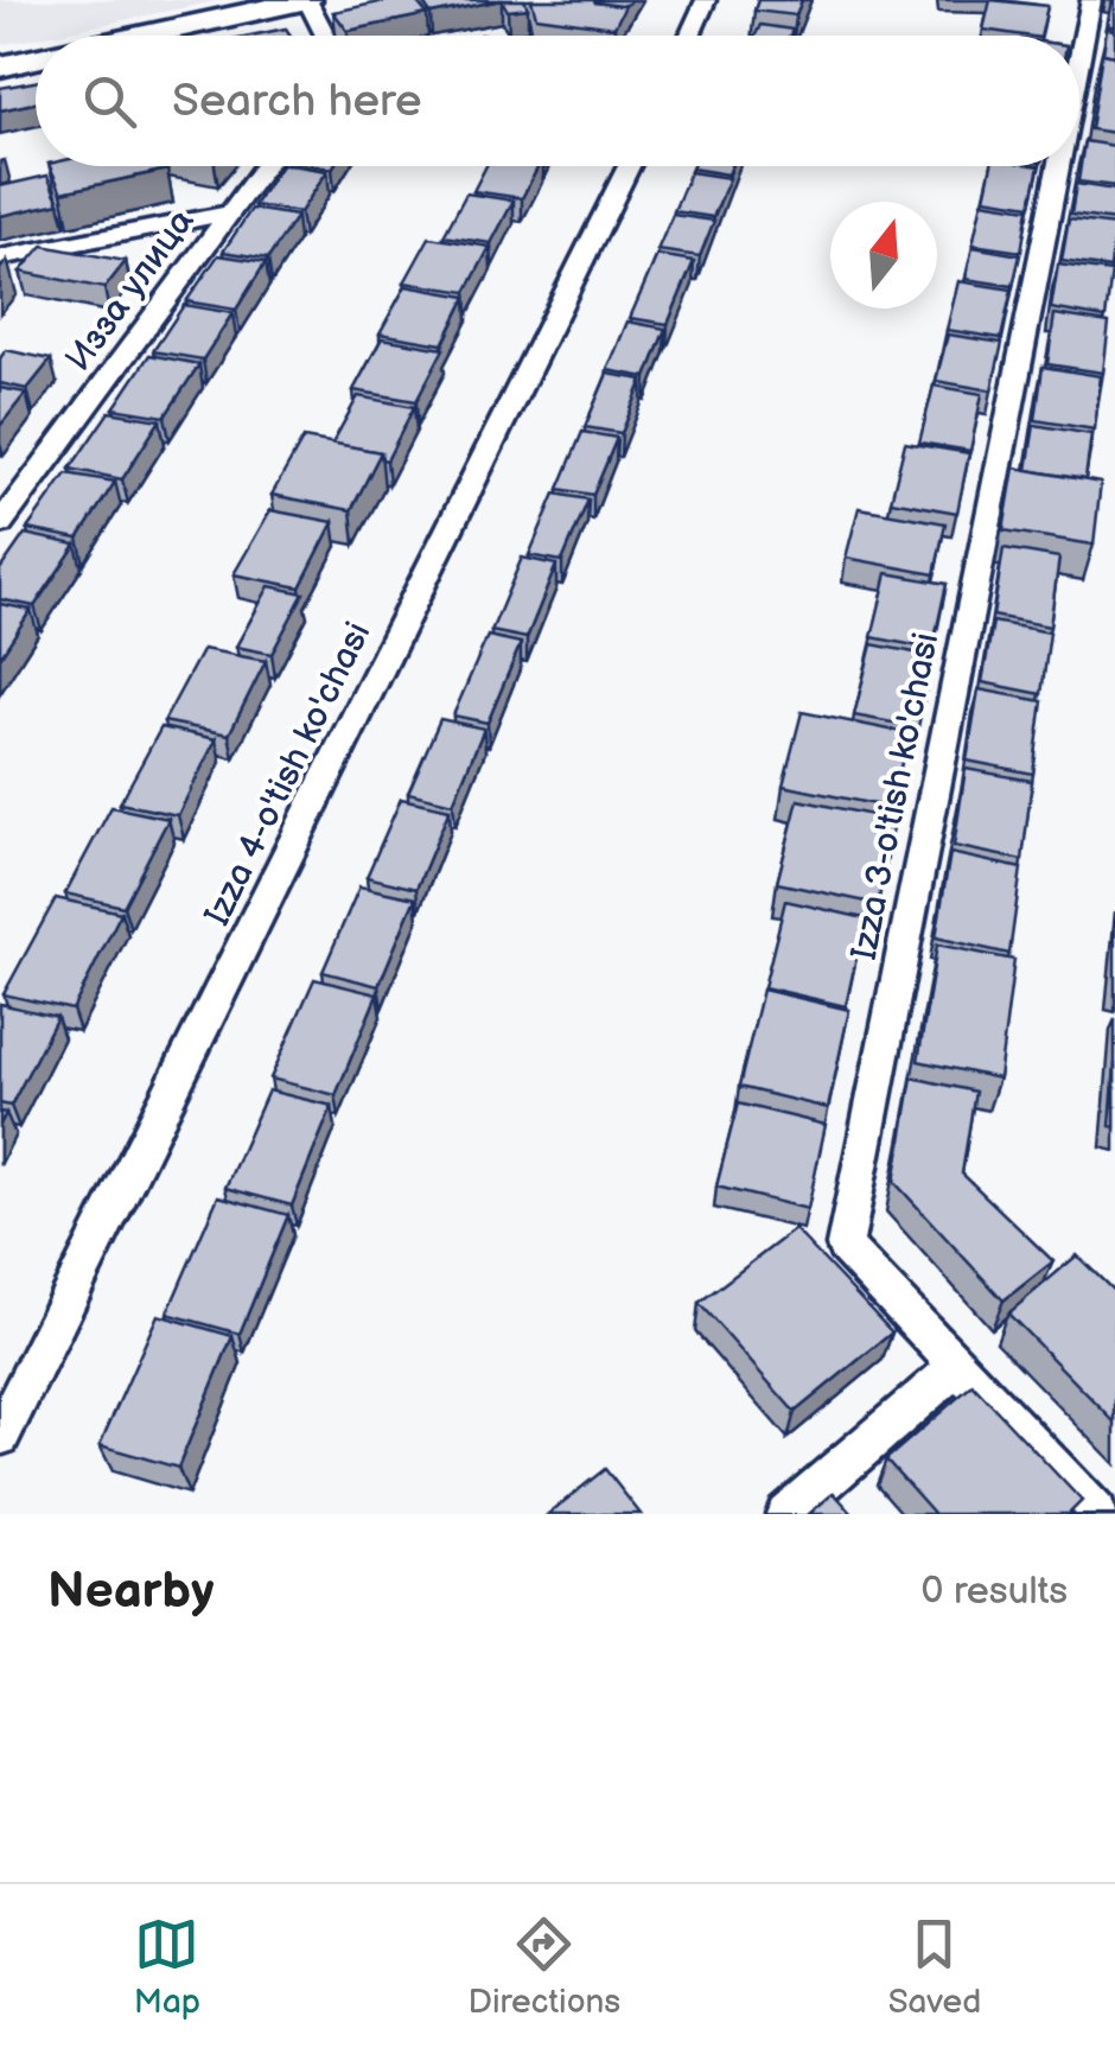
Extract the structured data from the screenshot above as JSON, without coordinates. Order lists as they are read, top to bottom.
{
  "streets": {
    "street": ["Изза улица", "Izza 4-o'tish ko'chasi", "Izza 3-o'tish ko'chasi"]
  },
  "north": "top",
  "page": {
    "search": "Search here",
    "heading": ["Nearby", "0 results"],
    "nav": ["Map", "Directions", "Saved"]
  }
}
